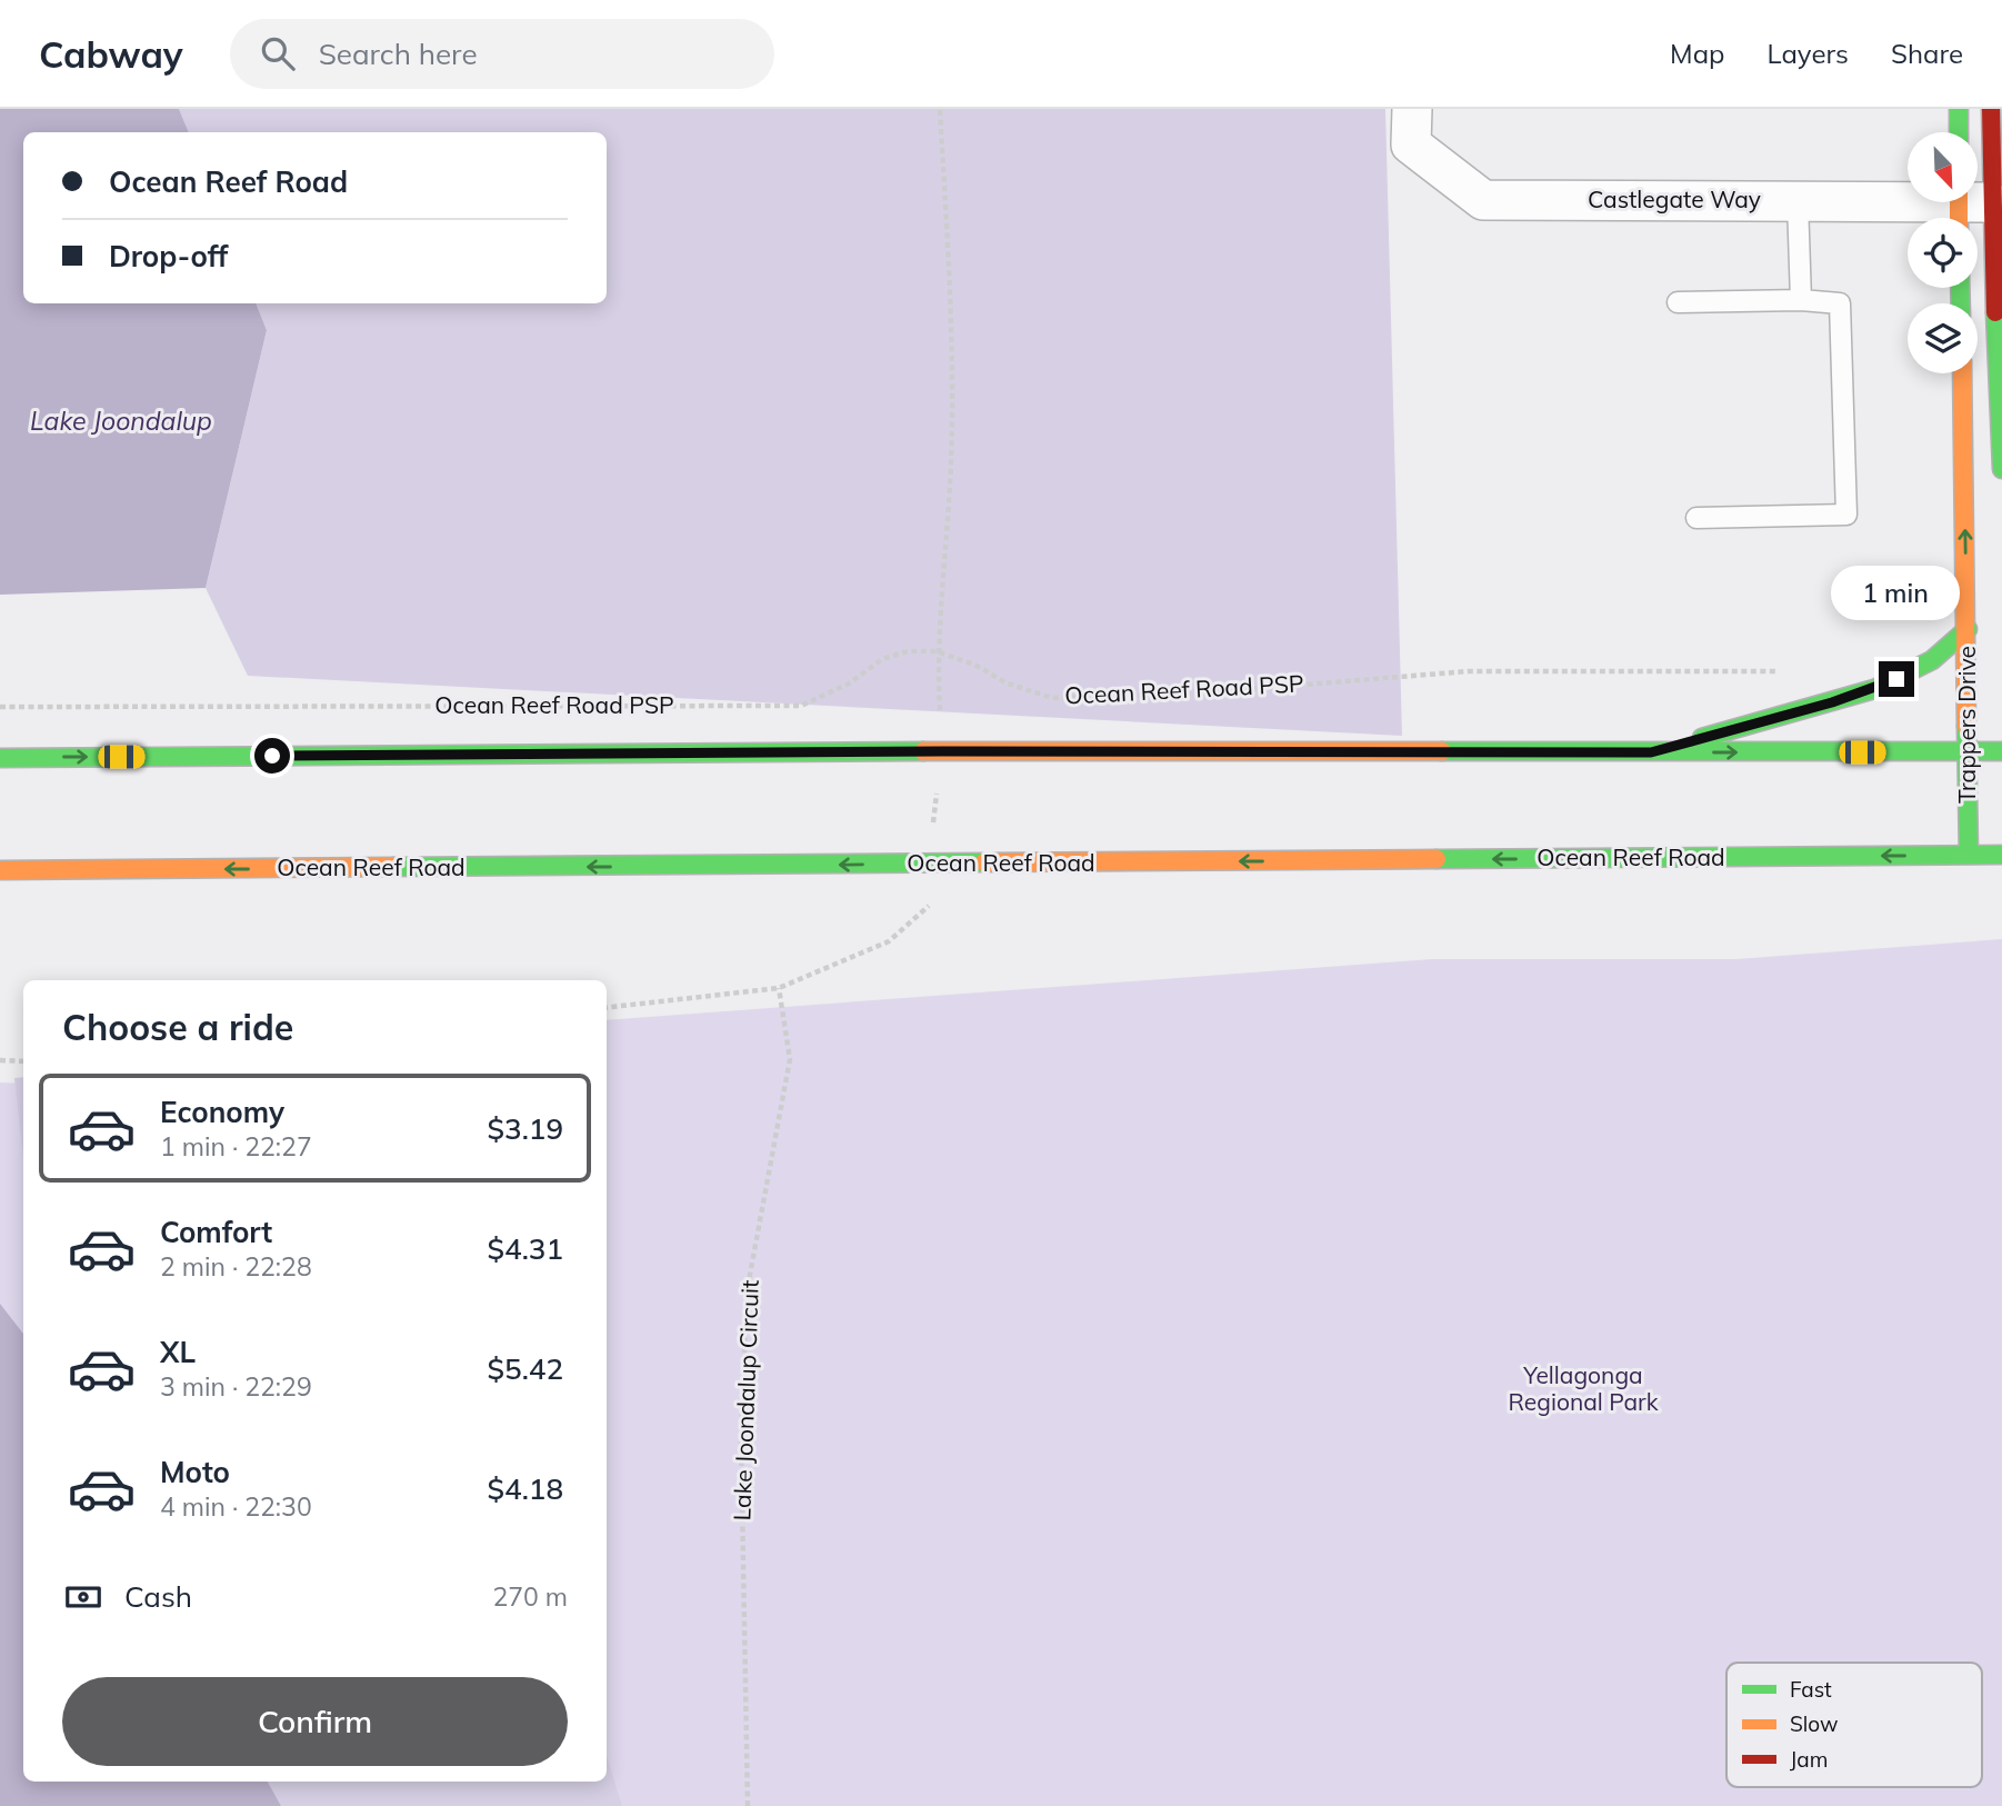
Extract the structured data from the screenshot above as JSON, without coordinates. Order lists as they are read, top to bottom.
{
  "streets": {
    "main road": ["Trappers Drive", "Ocean Reef Road"],
    "street": ["Castlegate Way"],
    "path": ["Ocean Reef Road PSP", "Lake Joondalup Circuit"]
  },
  "crossings": [
    ["Trappers Drive", "Ocean Reef Road"]
  ],
  "water": ["Lake Joondalup"],
  "parks": ["Yellagonga Regional Park"],
  "legend": ["Fast", "Slow", "Jam"],
  "north": "bottom right",
  "page": {
    "header": "Cabway",
    "search": "Search here",
    "nav": ["Map", "Layers", "Share"],
    "banner": ["Ocean Reef Road", "Drop-off"],
    "bubble": "1 min",
    "heading": "Choose a ride",
    "list": [
      {
        "name": "Economy",
        "note": "1 min · 22:27",
        "value": "$3.19"
      },
      {
        "name": "Comfort",
        "note": "2 min · 22:28",
        "value": "$4.31"
      },
      {
        "name": "XL",
        "note": "3 min · 22:29",
        "value": "$5.42"
      },
      {
        "name": "Moto",
        "note": "4 min · 22:30",
        "value": "$4.18"
      }
    ],
    "pay": ["Cash", "270 m"],
    "buttons": "Confirm"
  }
}
